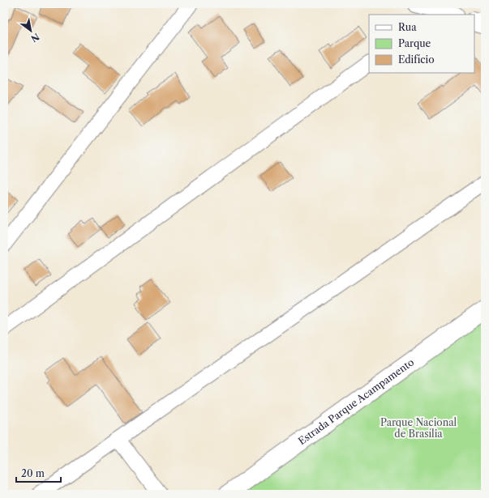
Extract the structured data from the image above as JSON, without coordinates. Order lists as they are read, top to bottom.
{
  "streets": {
    "street": ["Estrada Parque Acampamento"]
  },
  "parks": ["Parque Nacional de Brasília"],
  "legend": ["Rua", "Parque", "Edifício"],
  "scale_bar": "20 m",
  "north": "bottom right"
}
